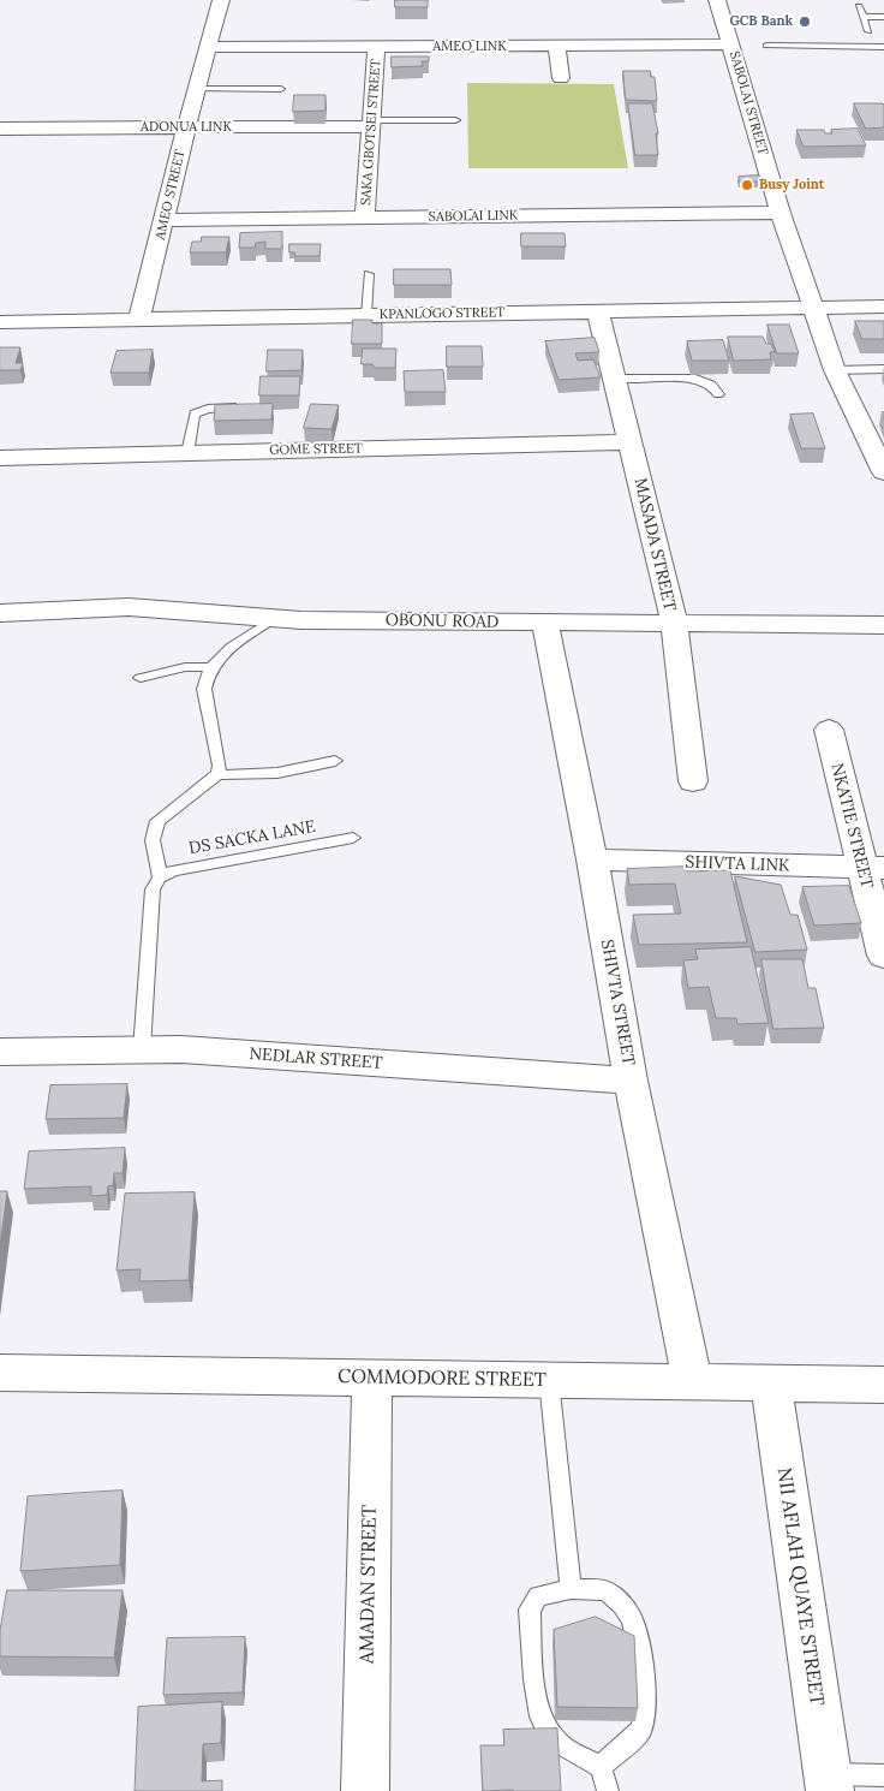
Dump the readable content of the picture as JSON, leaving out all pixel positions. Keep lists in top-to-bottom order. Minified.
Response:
{"streets":{"street":["AMEO LINK","SABOLAI STREET","ADONUA LINK","SAKA GBOTSEI STREET","AMEO STREET","SABOLAI LINK","KPANLOGO STREET","GOME STREET","MASADA STREET","OBONU ROAD","NKATIE STREET","SHIVTA LINK","SHIVTA STREET","NEDLAR STREET","COMMODORE STREET","AMADAN STREET","NII AFLAH QUAYE STREET"],"lane":["DS SACKA LANE"]},"crossings":[["AMEO LINK","SABOLAI STREET"],["AMEO LINK","SAKA GBOTSEI STREET"],["AMEO LINK","AMEO STREET"],["SABOLAI STREET","SABOLAI LINK"],["SABOLAI STREET","KPANLOGO STREET"],["ADONUA LINK","SAKA GBOTSEI STREET"],["ADONUA LINK","AMEO STREET"],["SAKA GBOTSEI STREET","SABOLAI LINK"],["AMEO STREET","SABOLAI LINK"],["AMEO STREET","KPANLOGO STREET"],["KPANLOGO STREET","MASADA STREET"],["GOME STREET","MASADA STREET"],["MASADA STREET","OBONU ROAD"],["OBONU ROAD","SHIVTA STREET"],["NKATIE STREET","SHIVTA LINK"],["SHIVTA LINK","SHIVTA STREET"],["SHIVTA STREET","NEDLAR STREET"],["SHIVTA STREET","COMMODORE STREET"],["COMMODORE STREET","AMADAN STREET"],["COMMODORE STREET","NII AFLAH QUAYE STREET"]],"places":["GCB Bank","Busy Joint"]}
